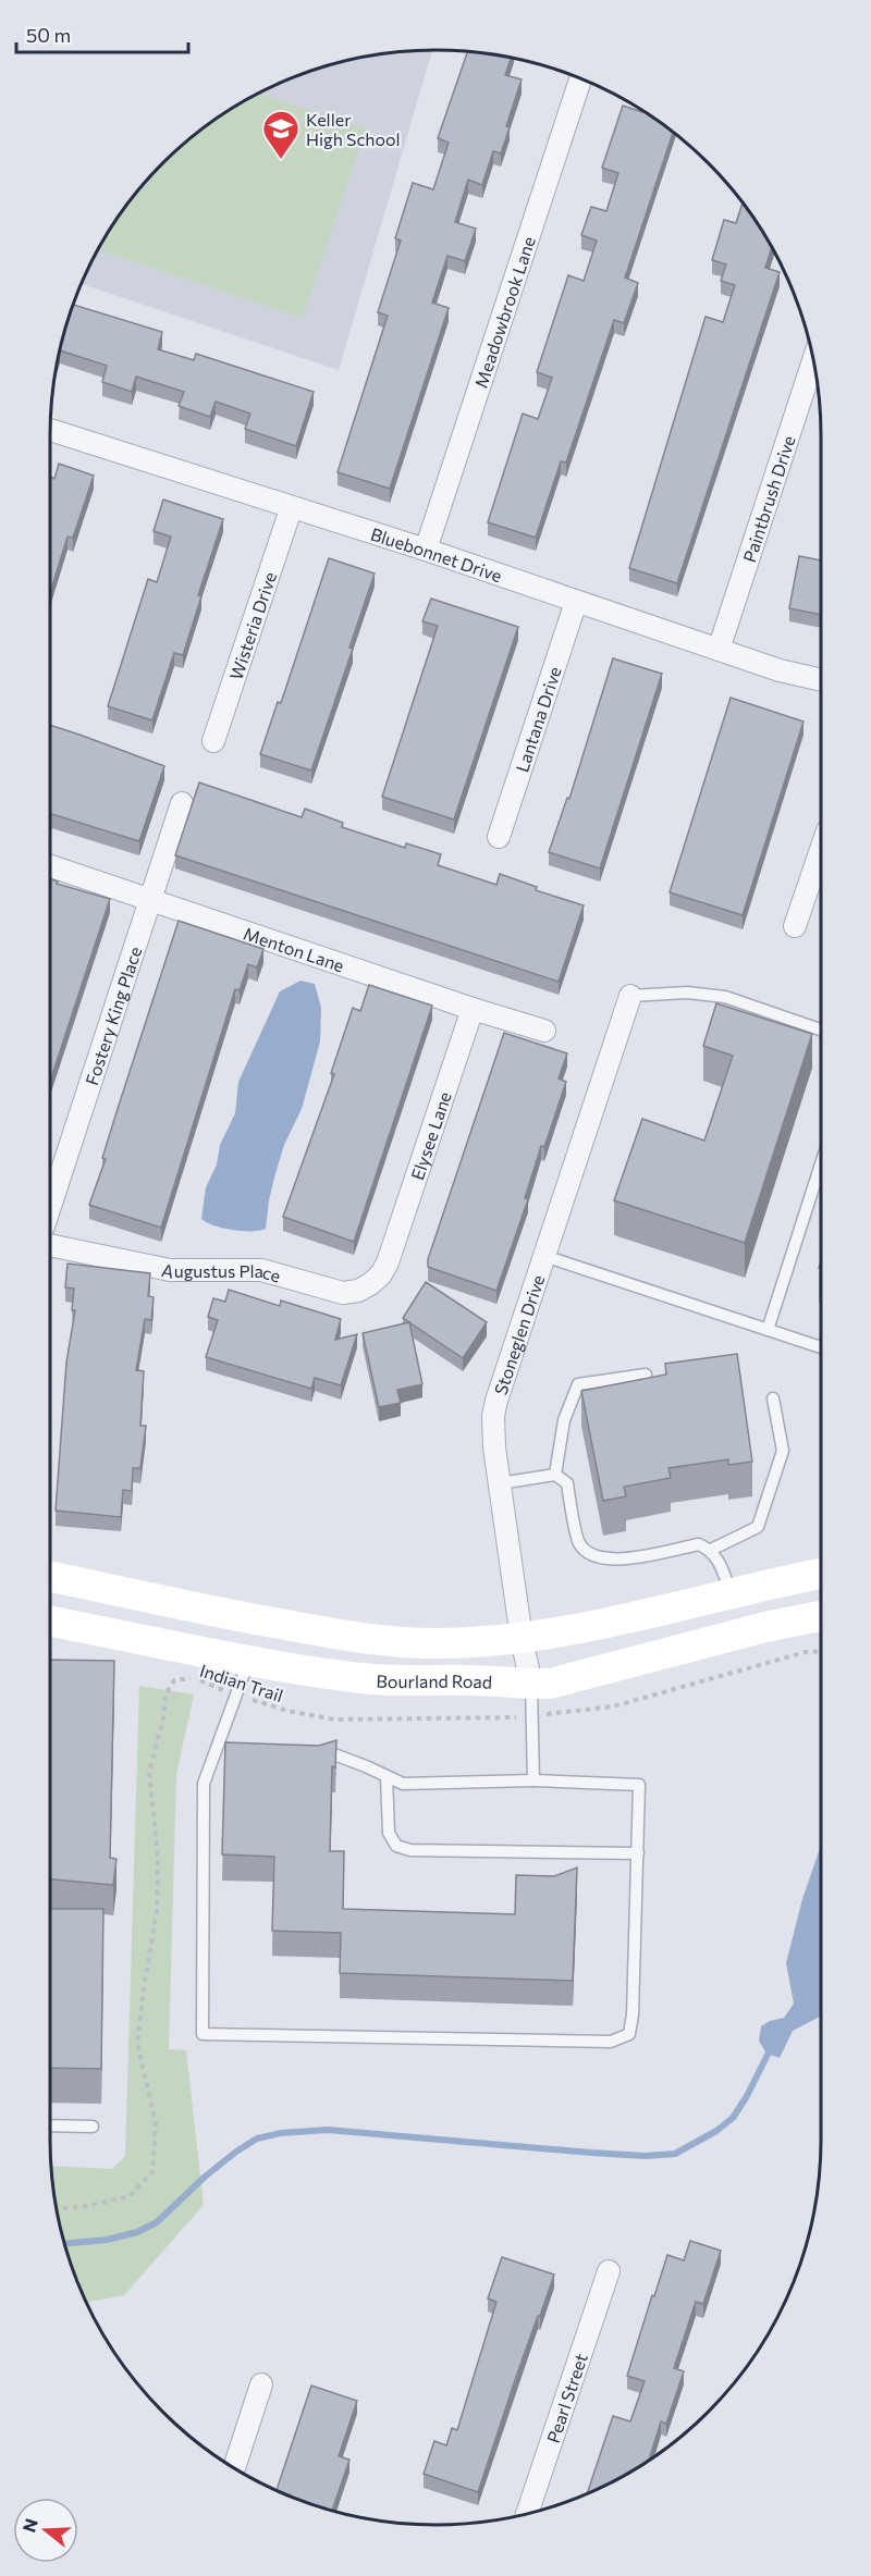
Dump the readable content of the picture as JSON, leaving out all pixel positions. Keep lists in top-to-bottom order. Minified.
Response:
{"streets":{"main road":["Bourland Road"],"street":["Meadowbrook Lane","Paintbrush Drive","Bluebonnet Drive","Wisteria Drive","Lantana Drive","Menton Lane","Fostery King Place","Elysee Lane","Augustus Place","Stoneglen Drive","Pearl Street"],"path":["Indian Trail"]},"crossings":[["Meadowbrook Lane","Bluebonnet Drive"],["Paintbrush Drive","Bluebonnet Drive"],["Bluebonnet Drive","Wisteria Drive"],["Bluebonnet Drive","Lantana Drive"],["Menton Lane","Fostery King Place"],["Menton Lane","Elysee Lane"],["Elysee Lane","Augustus Place"],["Stoneglen Drive","Bourland Road"]],"places":{"school or university":["Keller High School"]},"scale_bar":"50 m","north":"left"}
